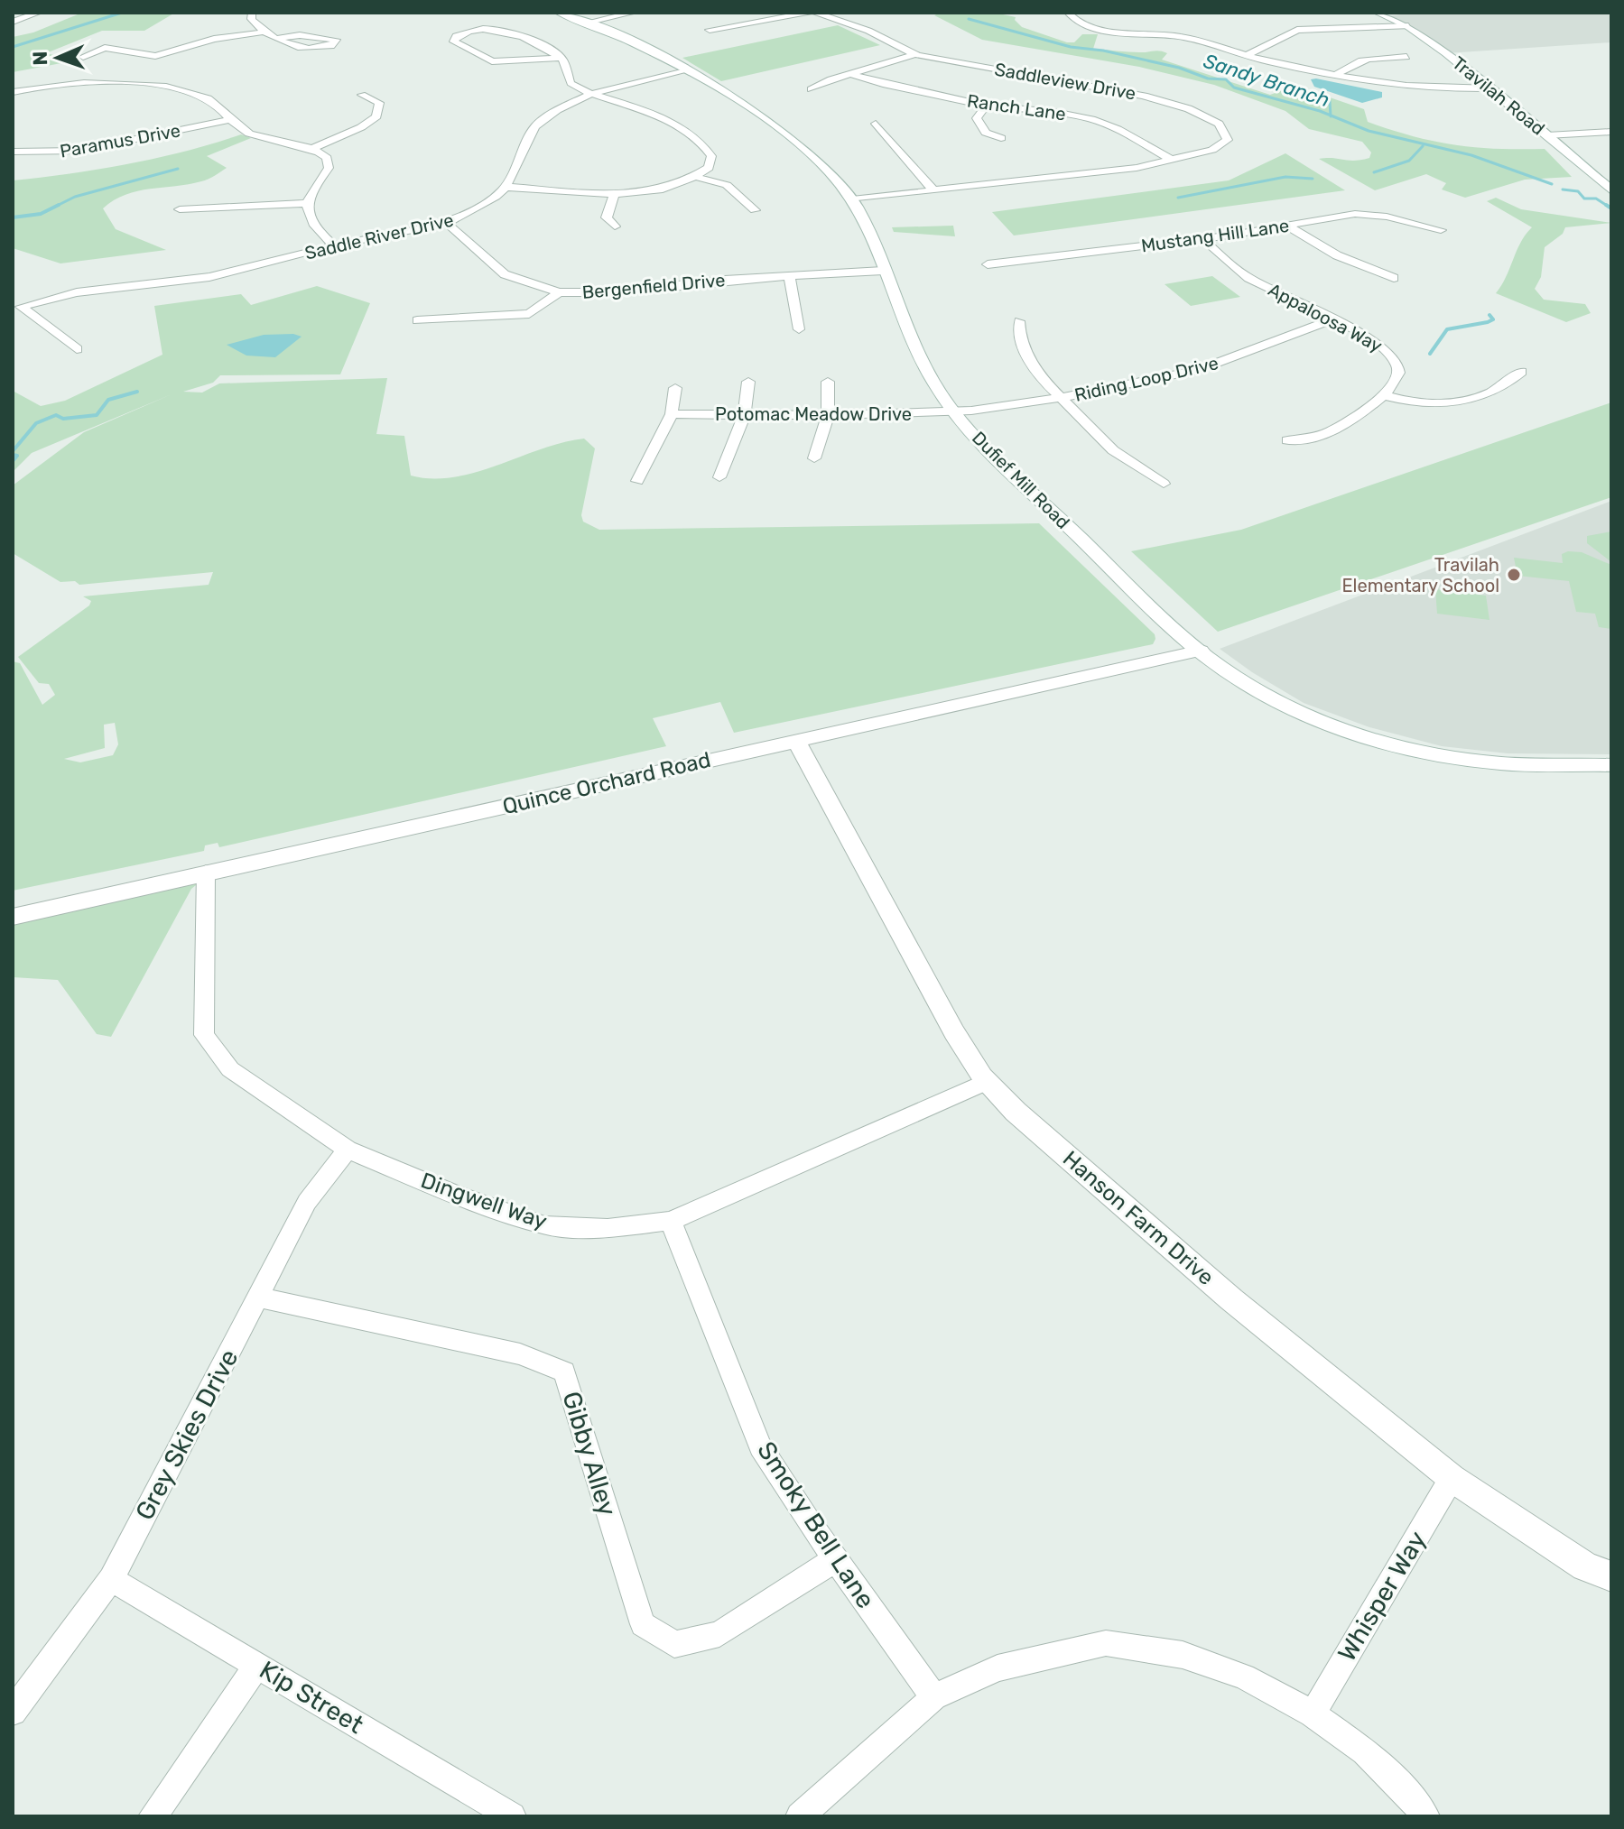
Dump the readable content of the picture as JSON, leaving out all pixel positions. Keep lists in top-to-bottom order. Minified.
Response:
{"streets":{"main road":["Travilah Road","Dufief Mill Road","Quince Orchard Road","Hanson Farm Drive"],"street":["Saddleview Drive","Ranch Lane","Paramus Drive","Mustang Hill Lane","Saddle River Drive","Bergenfield Drive","Appaloosa Way","Riding Loop Drive","Potomac Meadow Drive","Dingwell Way","Grey Skies Drive","Gibby Alley","Smoky Bell Lane","Whisper Way","Kip Street"]},"crossings":[["Saddleview Drive","Ranch Lane"],["Saddleview Drive","Dufief Mill Road"],["Mustang Hill Lane","Appaloosa Way"],["Saddle River Drive","Bergenfield Drive"],["Saddle River Drive","Dufief Mill Road"],["Bergenfield Drive","Dufief Mill Road"],["Appaloosa Way","Riding Loop Drive"],["Riding Loop Drive","Potomac Meadow Drive"],["Riding Loop Drive","Dufief Mill Road"],["Potomac Meadow Drive","Dufief Mill Road"],["Dufief Mill Road","Quince Orchard Road"],["Quince Orchard Road","Dingwell Way"],["Quince Orchard Road","Hanson Farm Drive"],["Dingwell Way","Hanson Farm Drive"],["Dingwell Way","Grey Skies Drive"],["Dingwell Way","Smoky Bell Lane"],["Hanson Farm Drive","Whisper Way"],["Grey Skies Drive","Gibby Alley"],["Grey Skies Drive","Kip Street"],["Gibby Alley","Smoky Bell Lane"]],"water":["Sandy Branch"],"places":["Travilah Elementary School"],"north":"left"}
